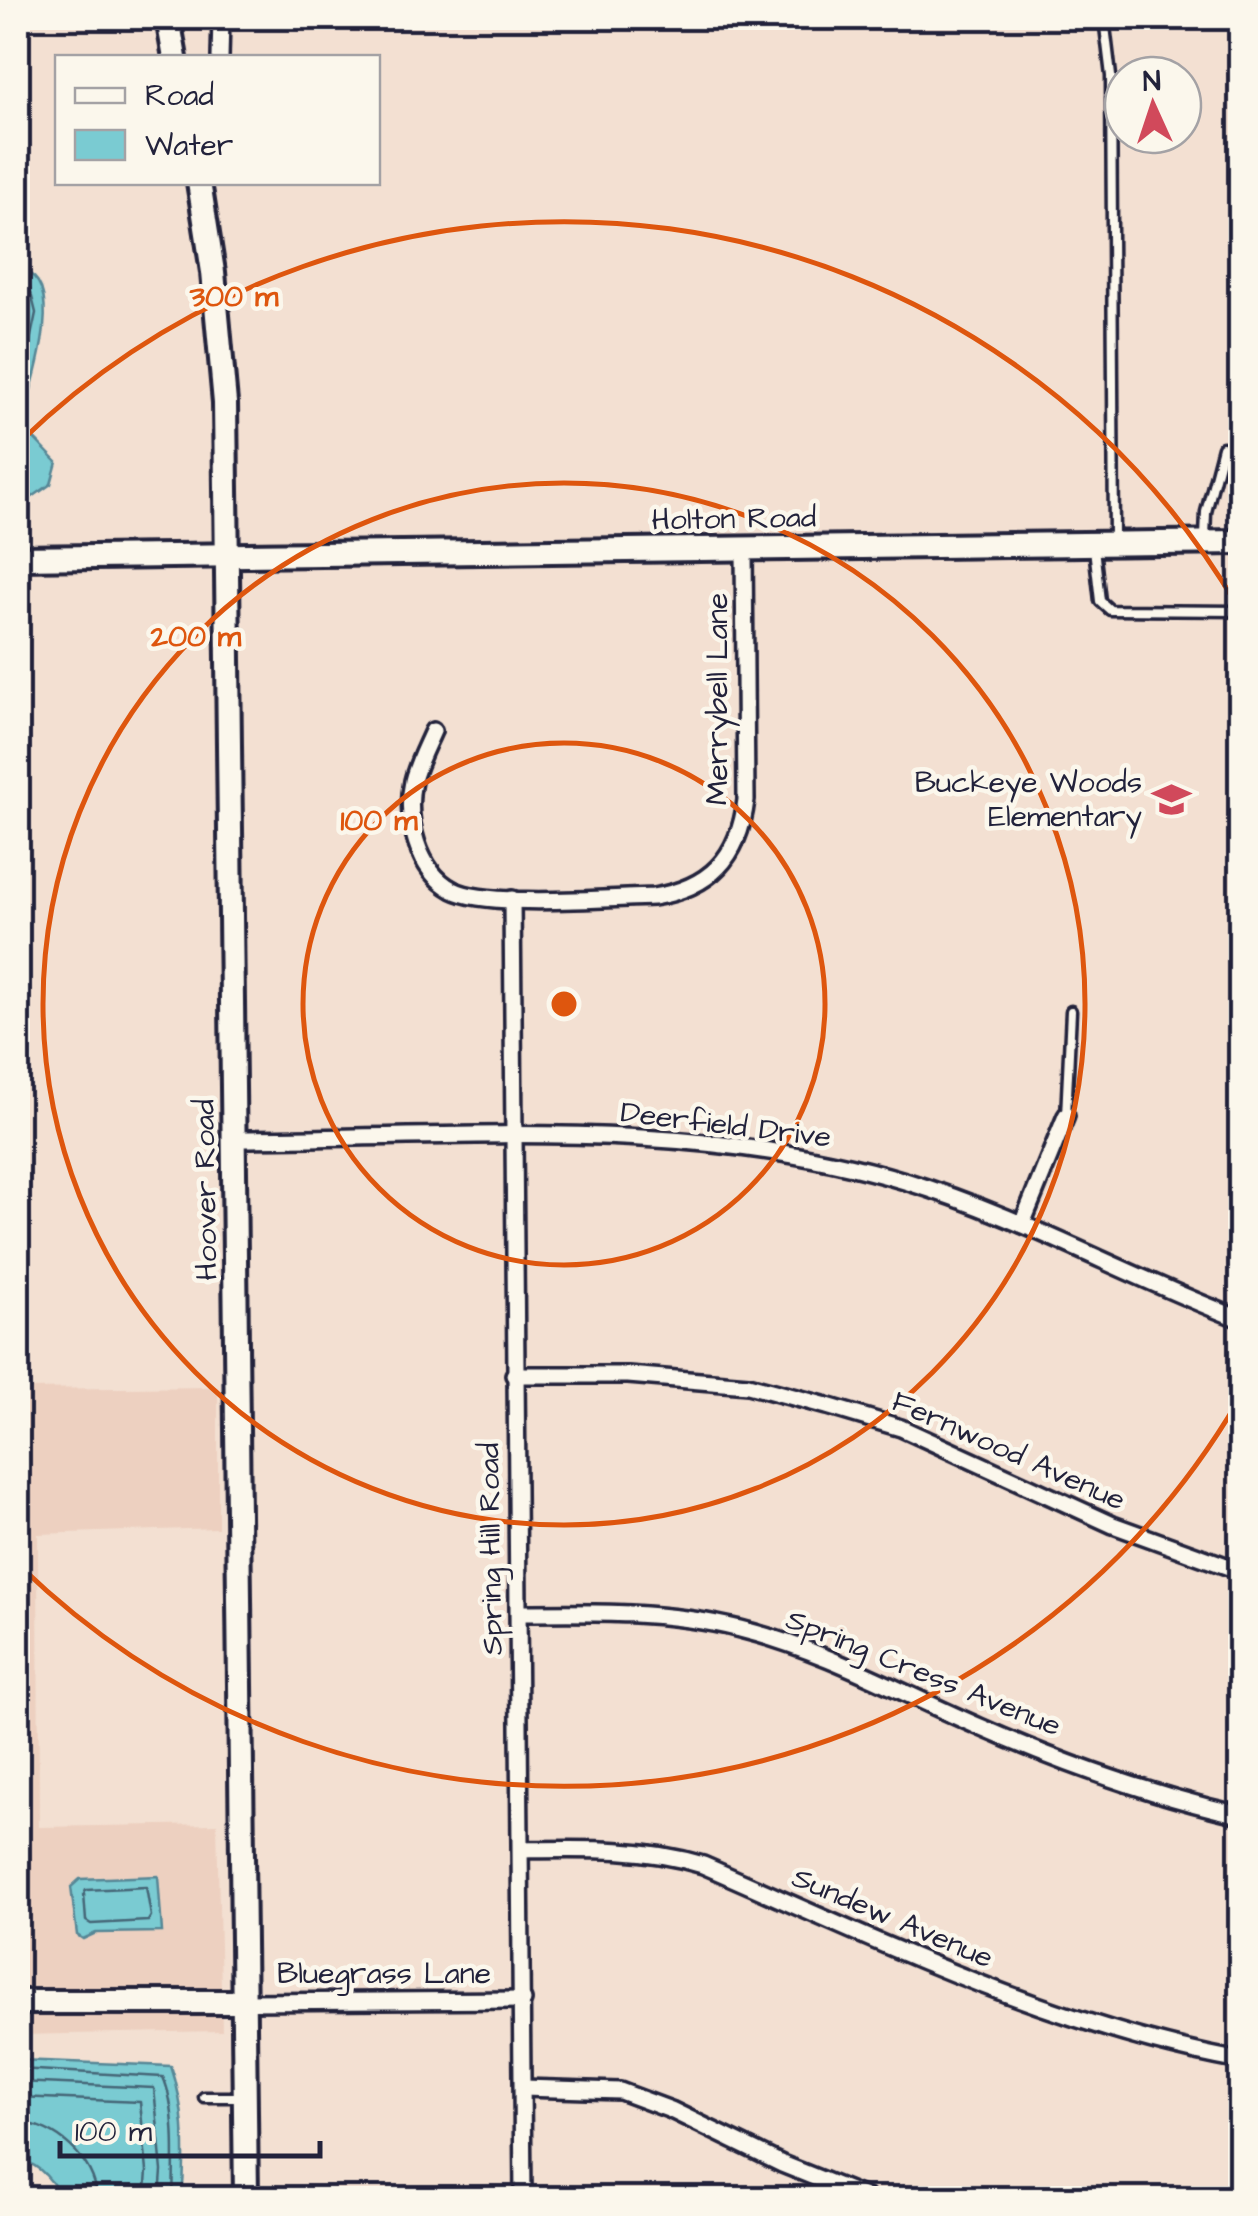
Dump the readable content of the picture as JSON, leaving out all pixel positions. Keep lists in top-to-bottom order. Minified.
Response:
{"streets":{"main road":["Holton Road","Hoover Road"],"street":["Merrybell Lane","Deerfield Drive","Fernwood Avenue","Spring Hill Road","Spring Cress Avenue","Sundew Avenue","Bluegrass Lane"]},"crossings":[["Holton Road","Merrybell Lane"],["Holton Road","Hoover Road"],["Merrybell Lane","Spring Hill Road"],["Deerfield Drive","Hoover Road"],["Deerfield Drive","Spring Hill Road"],["Hoover Road","Bluegrass Lane"],["Fernwood Avenue","Spring Hill Road"],["Spring Hill Road","Spring Cress Avenue"],["Spring Hill Road","Sundew Avenue"],["Spring Hill Road","Bluegrass Lane"]],"places":{"school or university":["Buckeye Woods Elementary"]},"legend":["Road","Water"],"scale_bar":"100 m","north":"top","rings":["300 m","200 m","100 m"]}
